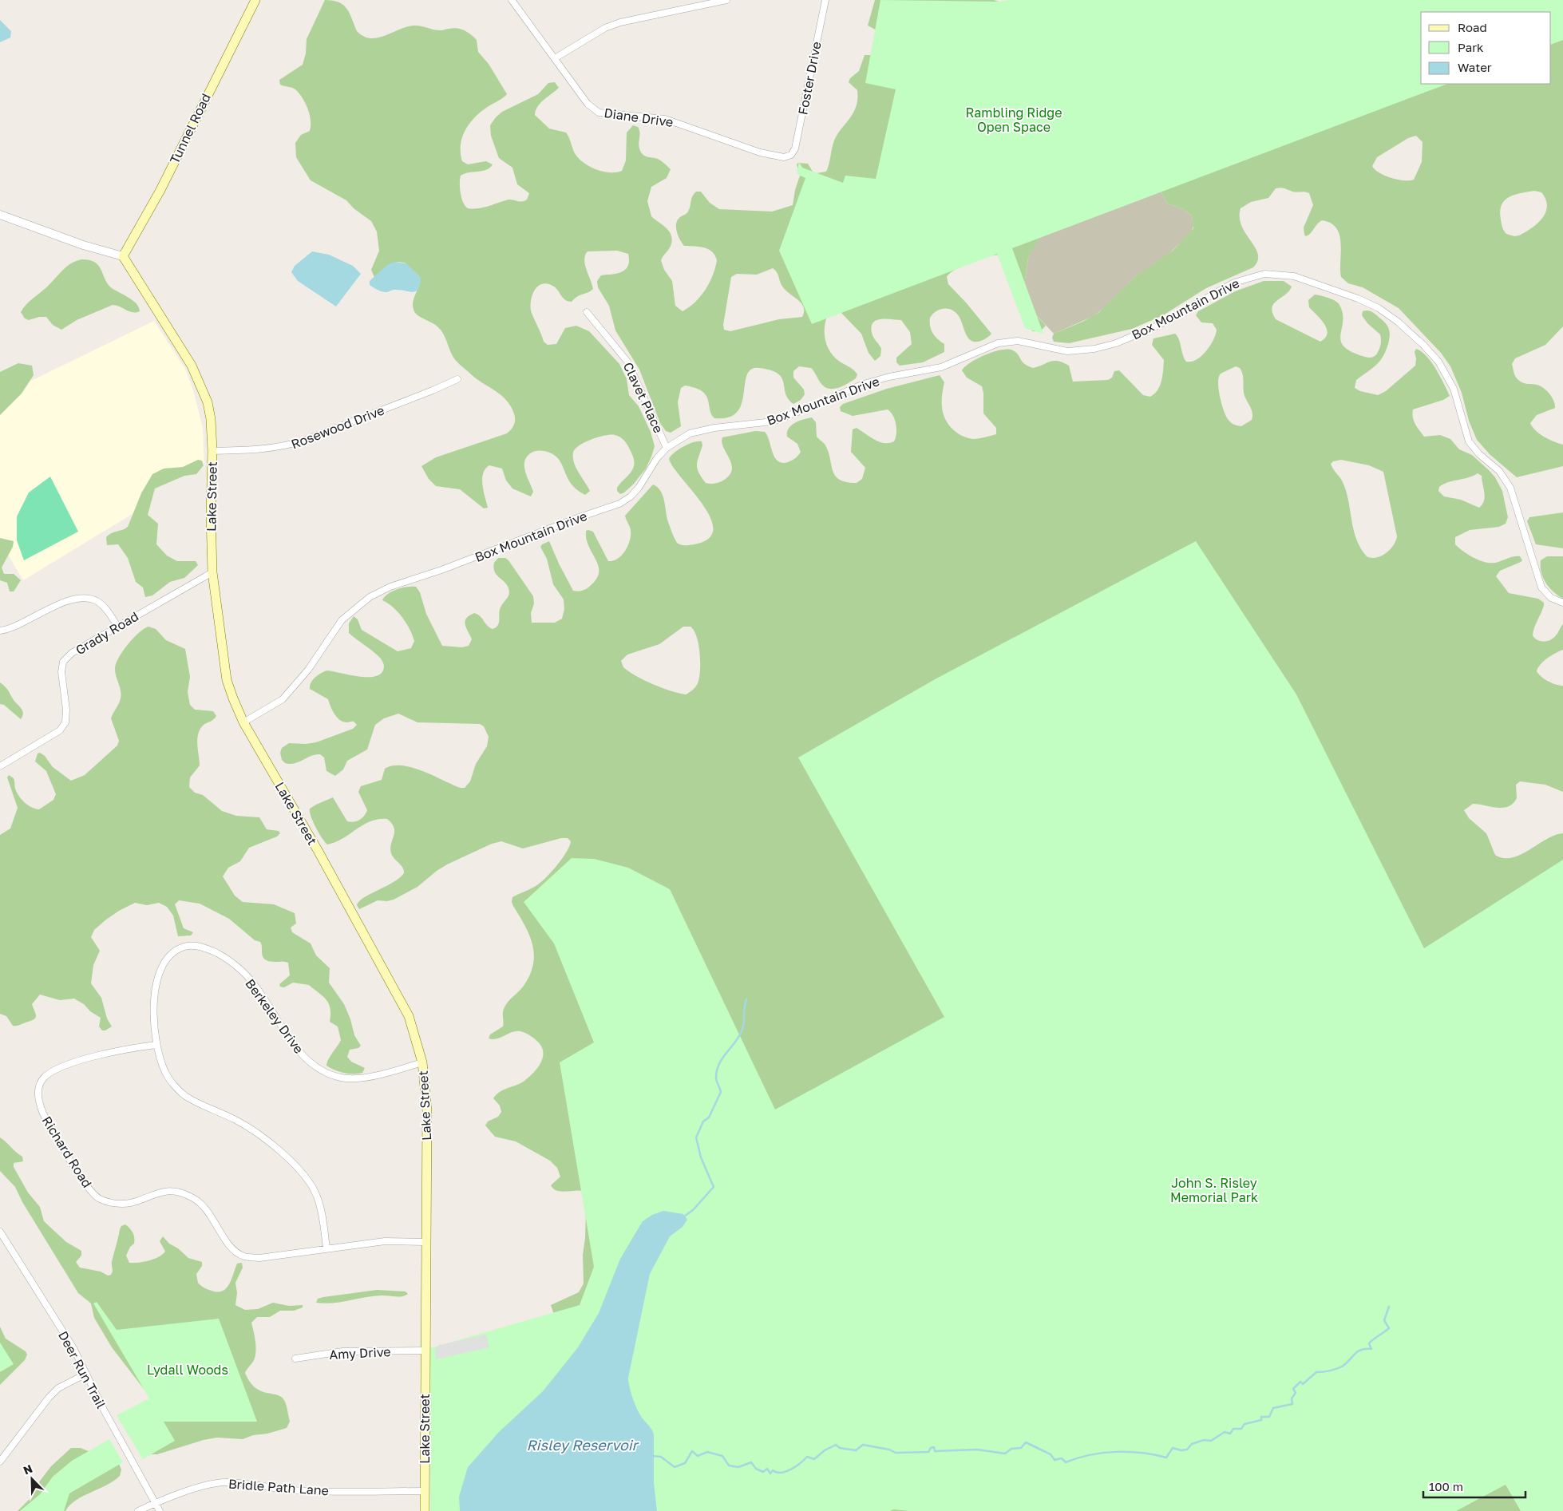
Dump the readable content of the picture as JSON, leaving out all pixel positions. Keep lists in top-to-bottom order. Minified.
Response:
{"streets":{"main road":["Tunnel Road","Lake Street"],"street":["Foster Drive","Diane Drive","Box Mountain Drive","Clavet Place","Rosewood Drive","Grady Road","Berkeley Drive","Richard Road","Amy Drive","Deer Run Trail","Bridle Path Lane"]},"crossings":[["Foster Drive","Diane Drive"],["Tunnel Road","Lake Street"],["Box Mountain Drive","Clavet Place"],["Box Mountain Drive","Lake Street"],["Rosewood Drive","Lake Street"],["Lake Street","Grady Road"],["Lake Street","Berkeley Drive"],["Lake Street","Richard Road"],["Lake Street","Amy Drive"],["Lake Street","Bridle Path Lane"],["Berkeley Drive","Richard Road"],["Deer Run Trail","Bridle Path Lane"]],"water":["Risley Reservoir"],"parks":["Rambling Ridge Open Space","John S. Risley Memorial Park","Lydall Woods"],"legend":["Road","Park","Water"],"scale_bar":"100 m","north":"top left"}
